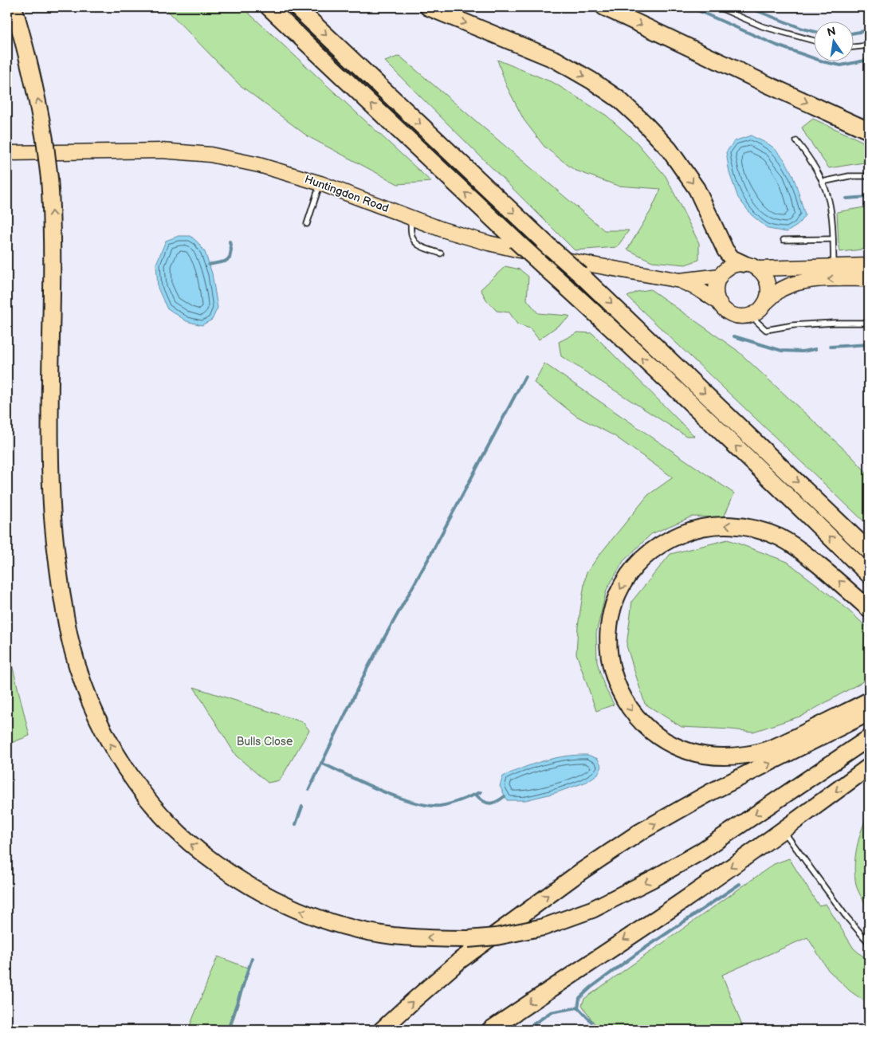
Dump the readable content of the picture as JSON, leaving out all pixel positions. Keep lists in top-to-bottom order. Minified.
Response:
{"streets":{"main road":["Huntingdon Road"]},"parks":["Bulls Close"],"north":"top"}
